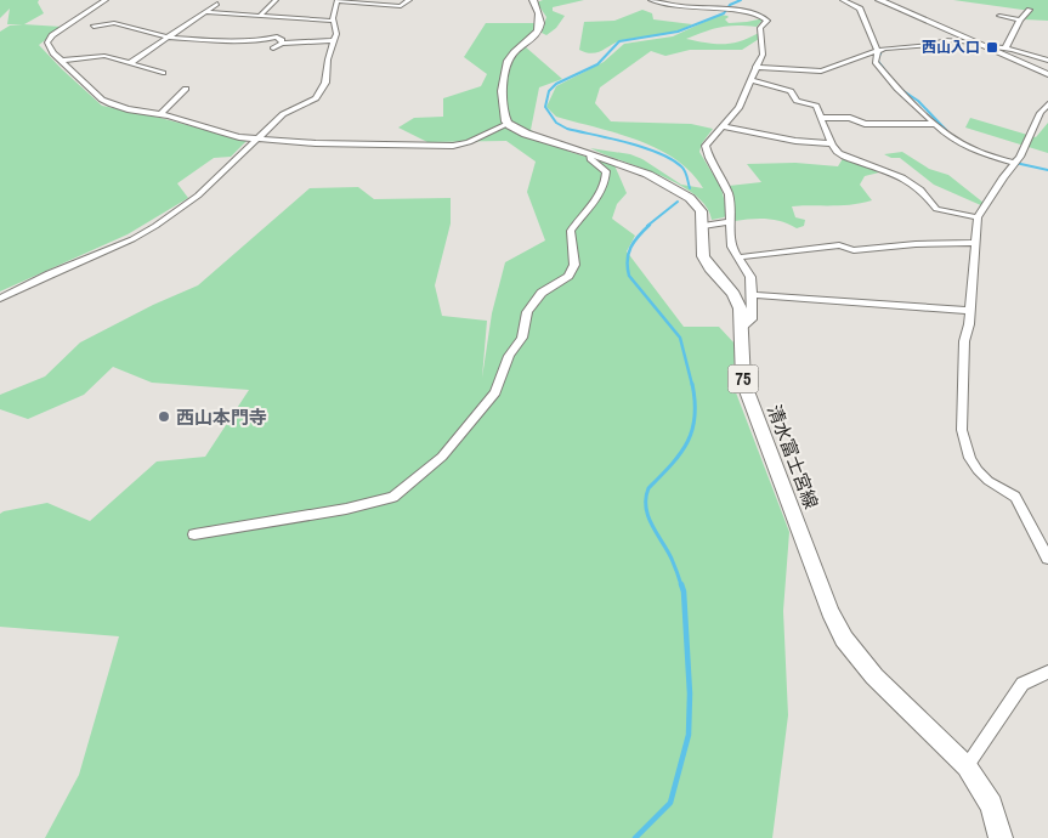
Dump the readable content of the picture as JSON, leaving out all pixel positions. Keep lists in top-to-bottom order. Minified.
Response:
{"streets":{"main road":["75","清水富士宮線"]},"places":{"transit":["西山入口"],"other":["西山本門寺"]}}
